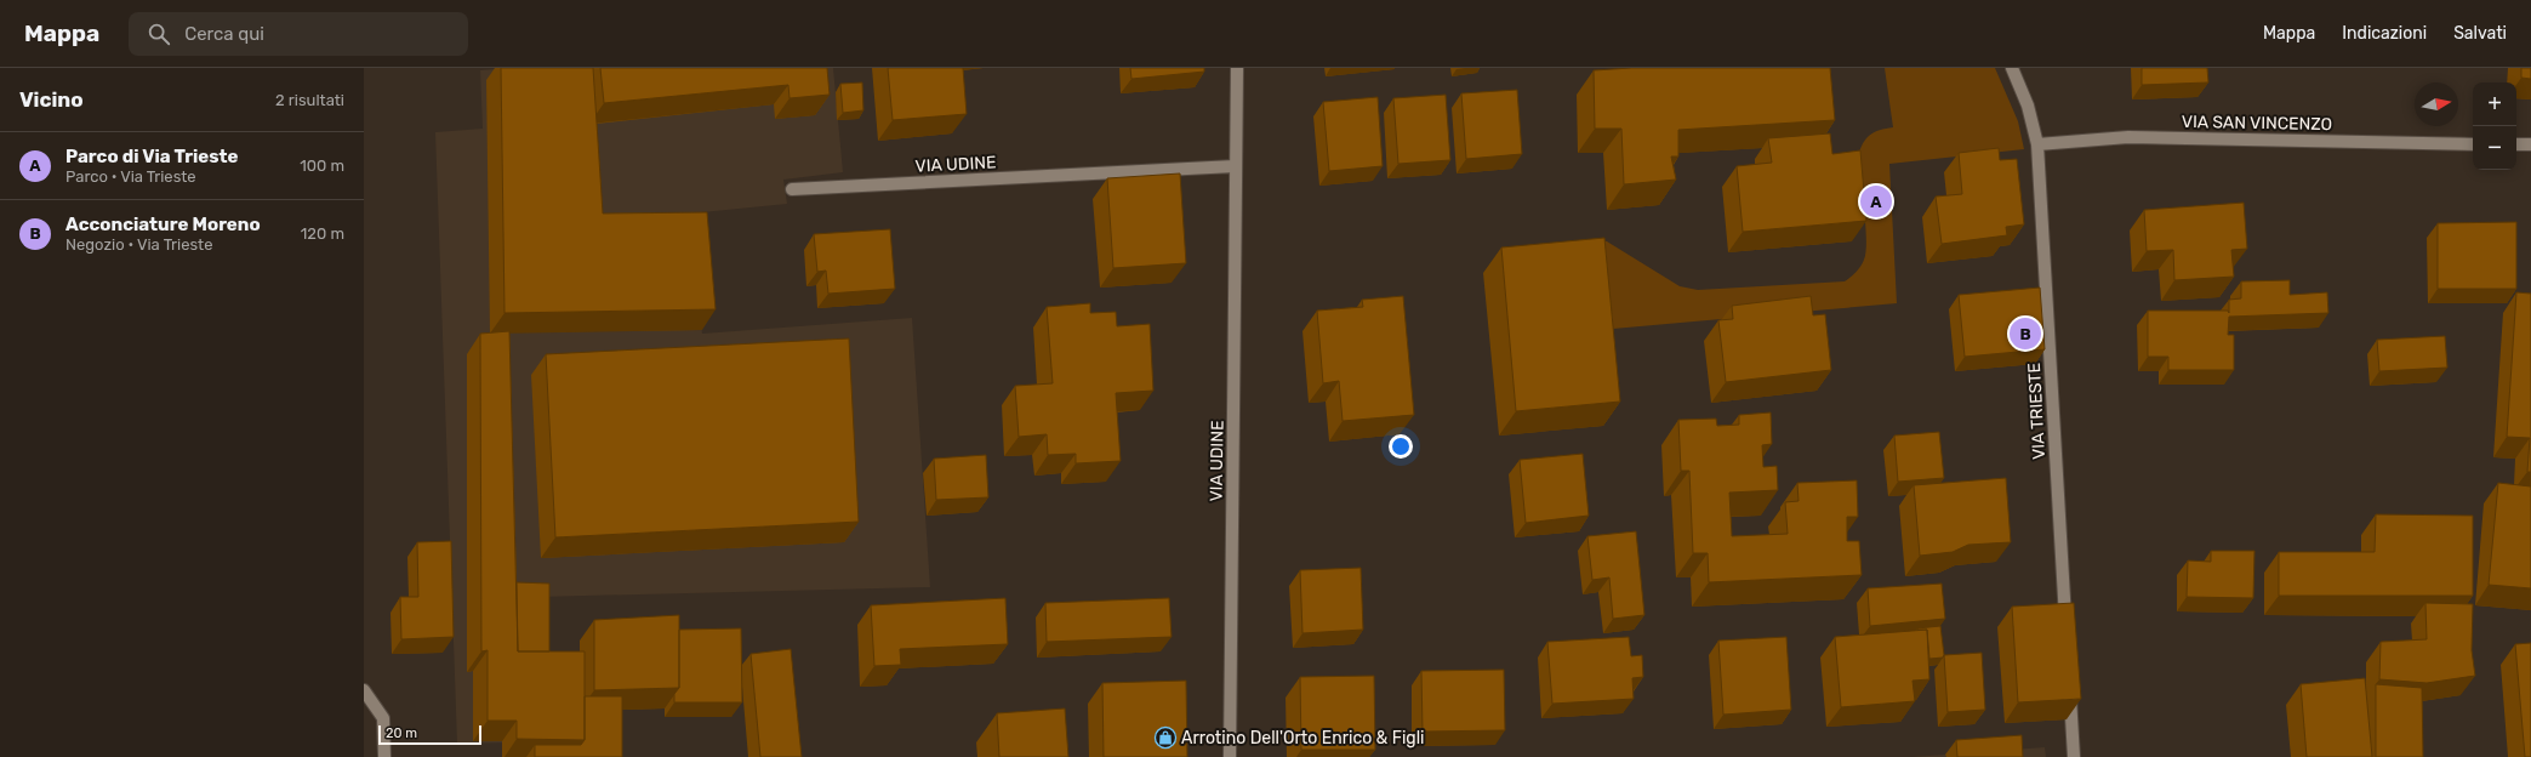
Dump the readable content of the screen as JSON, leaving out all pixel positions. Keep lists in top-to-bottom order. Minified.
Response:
{"streets":{"street":["VIA SAN VINCENZO","VIA UDINE","VIA TRIESTE"]},"crossings":[["VIA SAN VINCENZO","VIA TRIESTE"]],"places":{"shop":["Arrotino Dell'Orto Enrico & Figli"]},"scale_bar":"20 m","north":"right","page":{"header":"Mappa","search":"Cerca qui","nav":["Mappa","Indicazioni","Salvati"],"heading":["Vicino","2 risultati"],"map_buttons":["+","−"],"list":[{"mark":"A","name":"Parco di Via Trieste","note":"Parco · Via Trieste","value":"100 m"},{"mark":"B","name":"Acconciature Moreno","note":"Negozio · Via Trieste","value":"120 m"}],"pins":["A","B"],"scale":"20 m"}}
